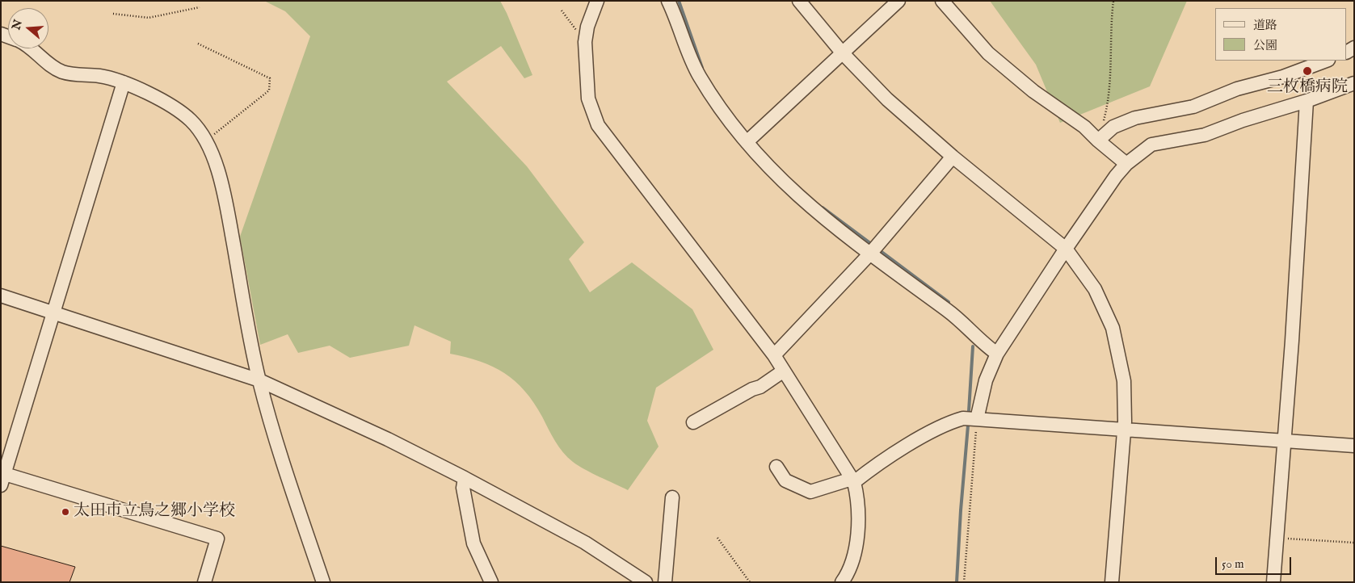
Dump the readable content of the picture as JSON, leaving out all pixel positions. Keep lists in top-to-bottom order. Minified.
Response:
{"places":["三枚橋病院","太田市立鳥之郷小学校"],"legend":["道路","公園"],"scale_bar":"50 m","north":"left"}
